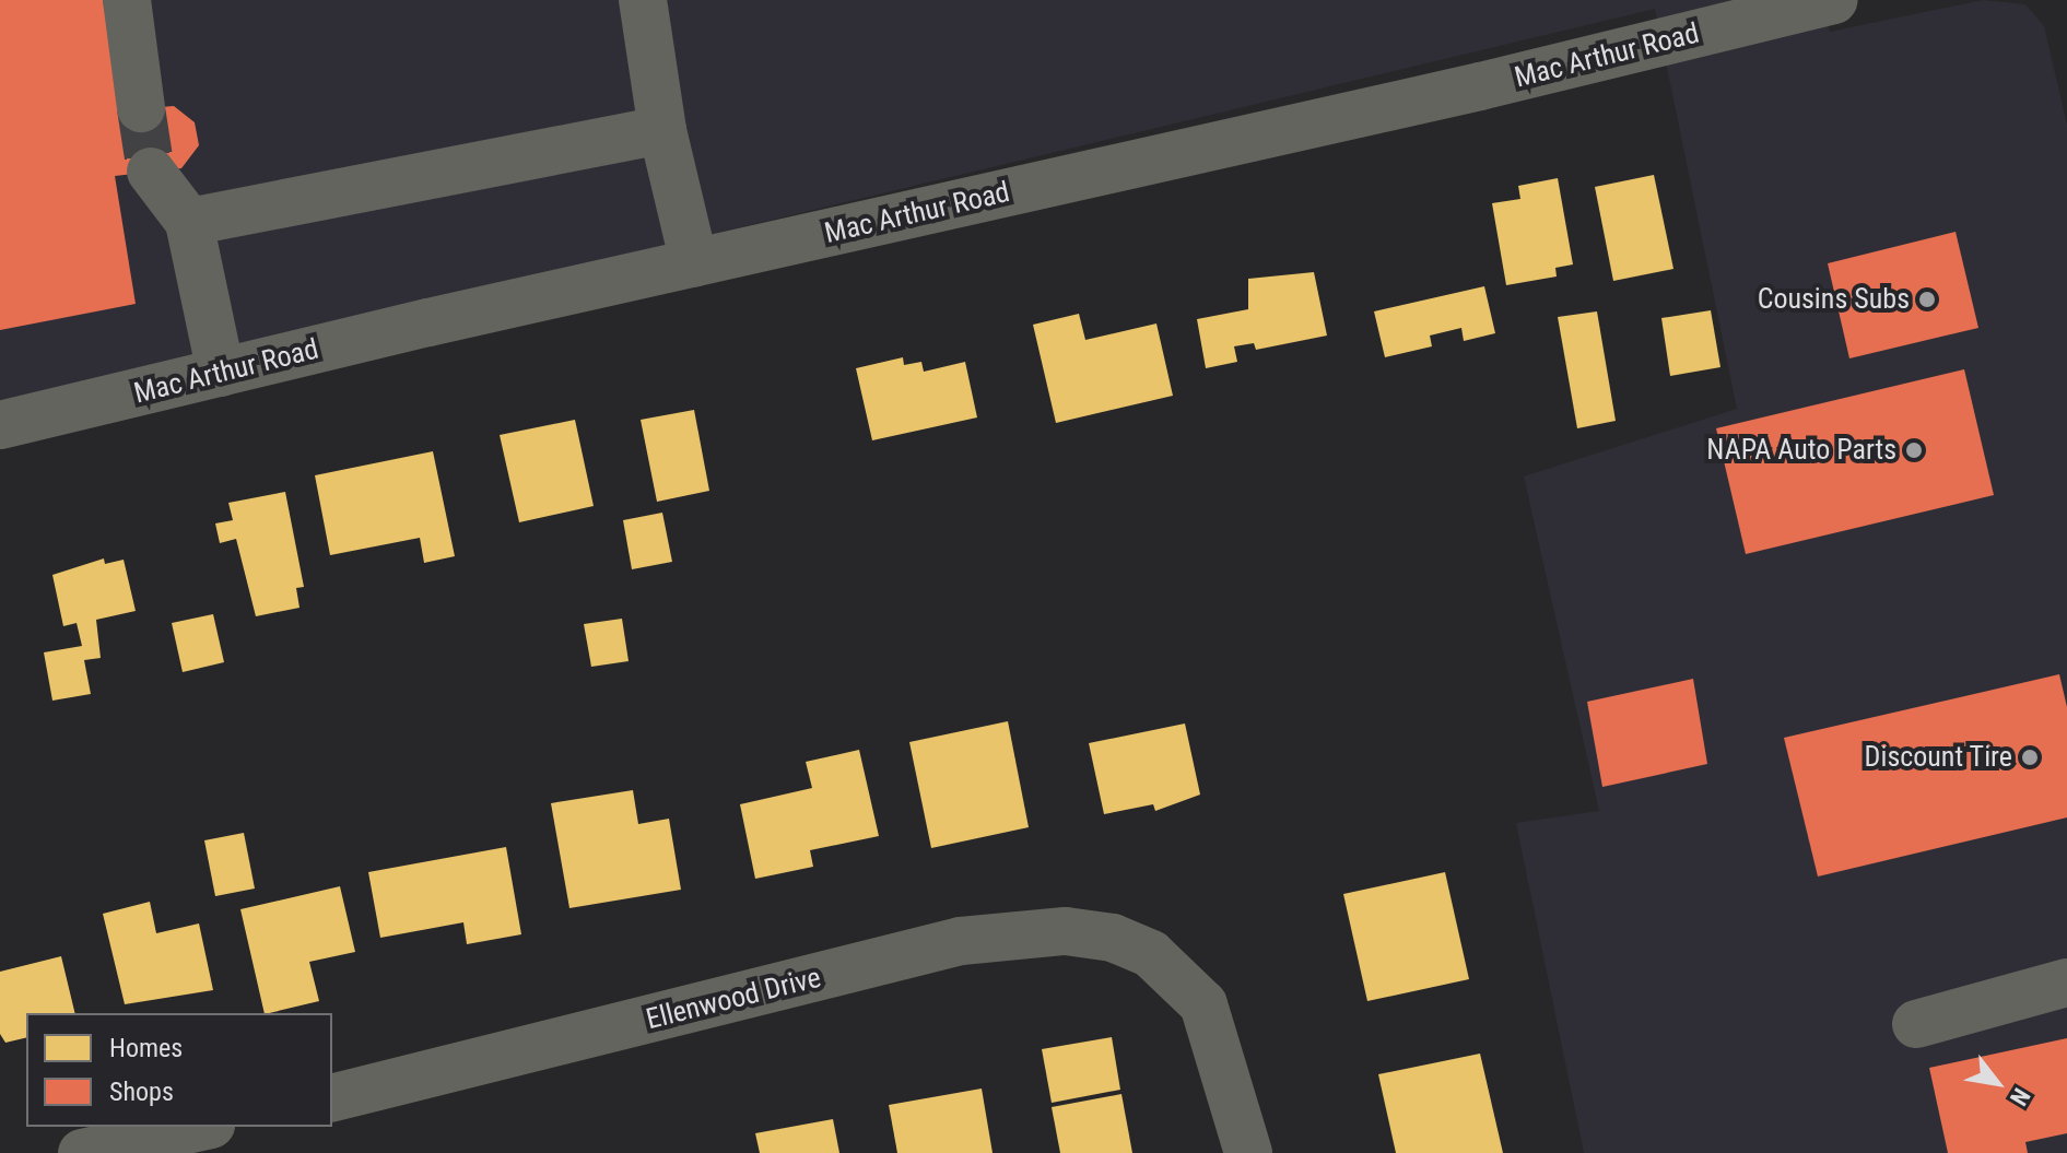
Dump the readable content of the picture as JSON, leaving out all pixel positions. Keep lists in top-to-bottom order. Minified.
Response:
{"streets":{"street":["Mac Arthur Road","Ellenwood Drive"]},"places":["Cousins Subs","NAPA Auto Parts","Discount Tire"],"legend":["Homes","Shops"],"north":"bottom right"}
